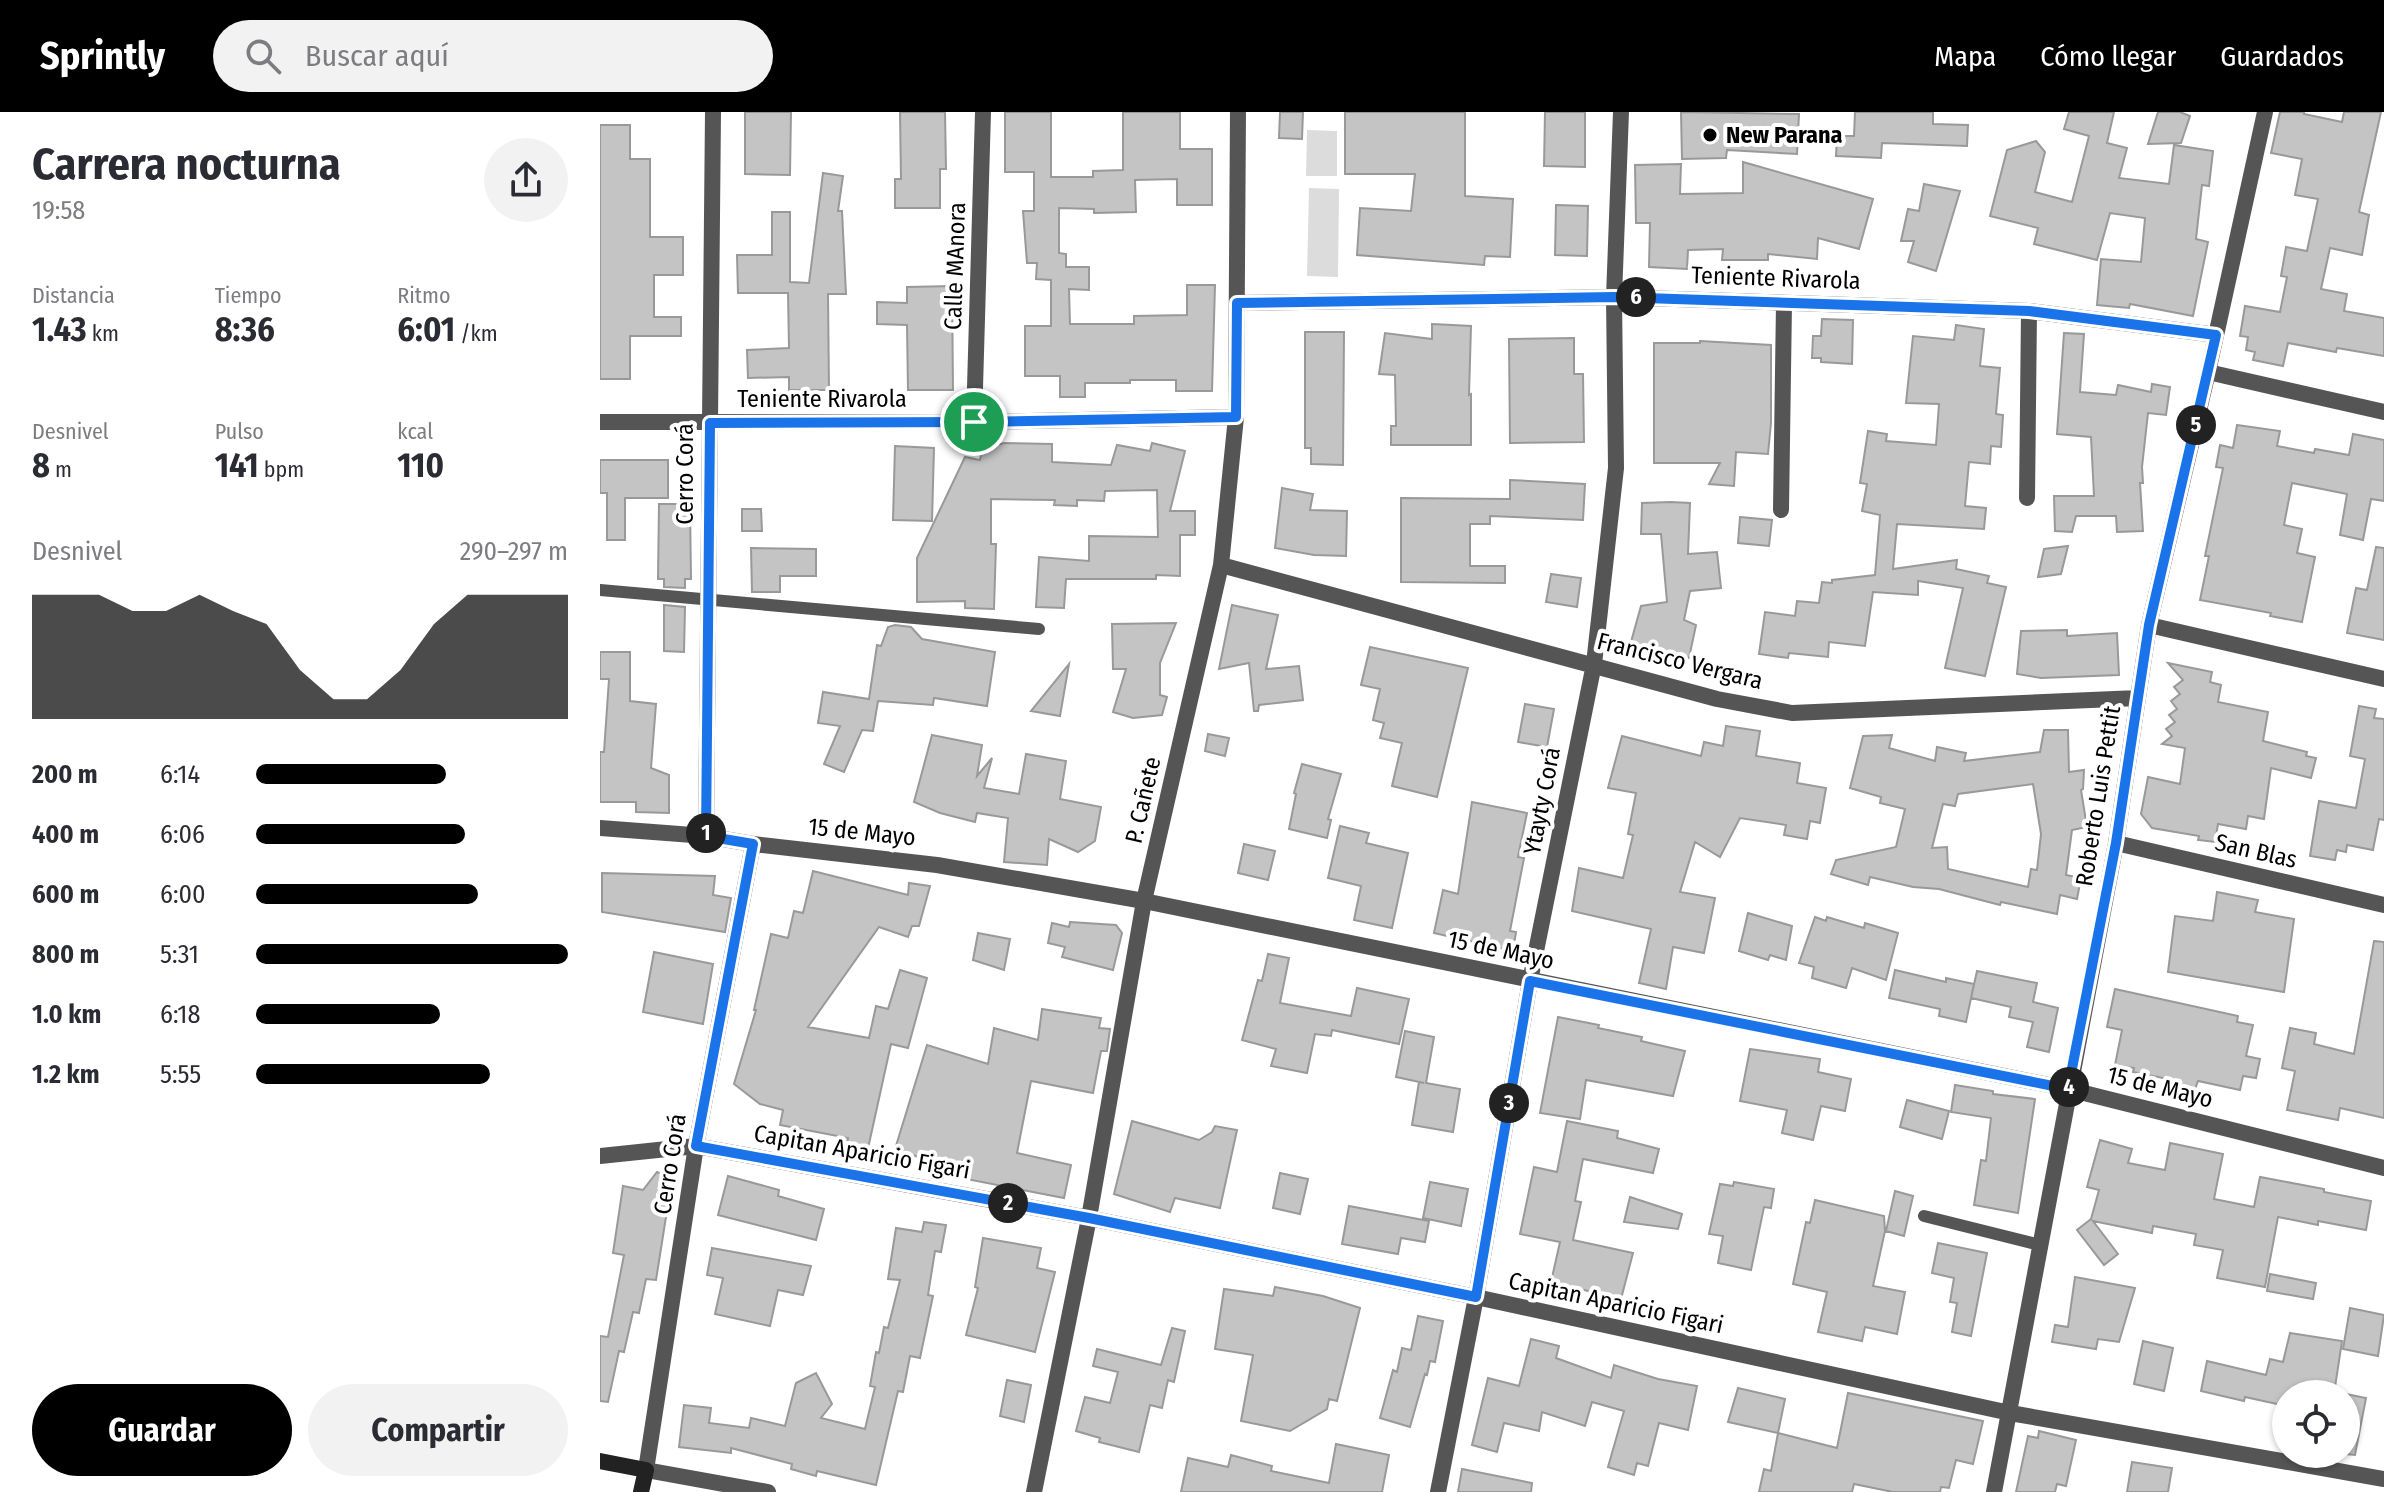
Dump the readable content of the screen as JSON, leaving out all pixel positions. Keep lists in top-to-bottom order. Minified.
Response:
{"streets":{"main road":["Cerro Corá"],"street":["Calle MAnora","Teniente Rivarola","Francisco Vergara","Roberto Luis Pettit","P. Cañete","Ytayty Corá","15 de Mayo","San Blas","Capitan Aparicio Figari"]},"crossings":[["Calle MAnora","Teniente Rivarola"],["Teniente Rivarola","Cerro Corá"],["Teniente Rivarola","Roberto Luis Pettit"],["Teniente Rivarola","P. Cañete"],["Teniente Rivarola","Ytayty Corá"],["Cerro Corá","15 de Mayo"],["Cerro Corá","Capitan Aparicio Figari"],["Francisco Vergara","Roberto Luis Pettit"],["Francisco Vergara","P. Cañete"],["Francisco Vergara","Ytayty Corá"],["Roberto Luis Pettit","15 de Mayo"],["Roberto Luis Pettit","San Blas"],["Roberto Luis Pettit","Capitan Aparicio Figari"],["P. Cañete","15 de Mayo"],["P. Cañete","Capitan Aparicio Figari"],["Ytayty Corá","15 de Mayo"],["Ytayty Corá","Capitan Aparicio Figari"]],"places":["New Parana"],"page":{"header":"Sprintly","search":"Buscar aquí","nav":["Mapa","Cómo llegar","Guardados"],"heading":["Carrera nocturna","19:58"],"stats":[["Distancia","1.43 km"],["Tiempo","8:36"],["Ritmo","6:01 /km"],["Desnivel","8 m"],["Pulso","141 bpm"],["kcal","110"]],"pins":["6","5","1","4","3","2"],"chart":["Desnivel","290–297 m"],"list":[{"name":"200 m","note":"6:14"},{"name":"400 m","note":"6:06"},{"name":"600 m","note":"6:00"},{"name":"800 m","note":"5:31"},{"name":"1.0 km","note":"6:18"},{"name":"1.2 km","note":"5:55"}],"buttons":["Guardar","Compartir"]}}
